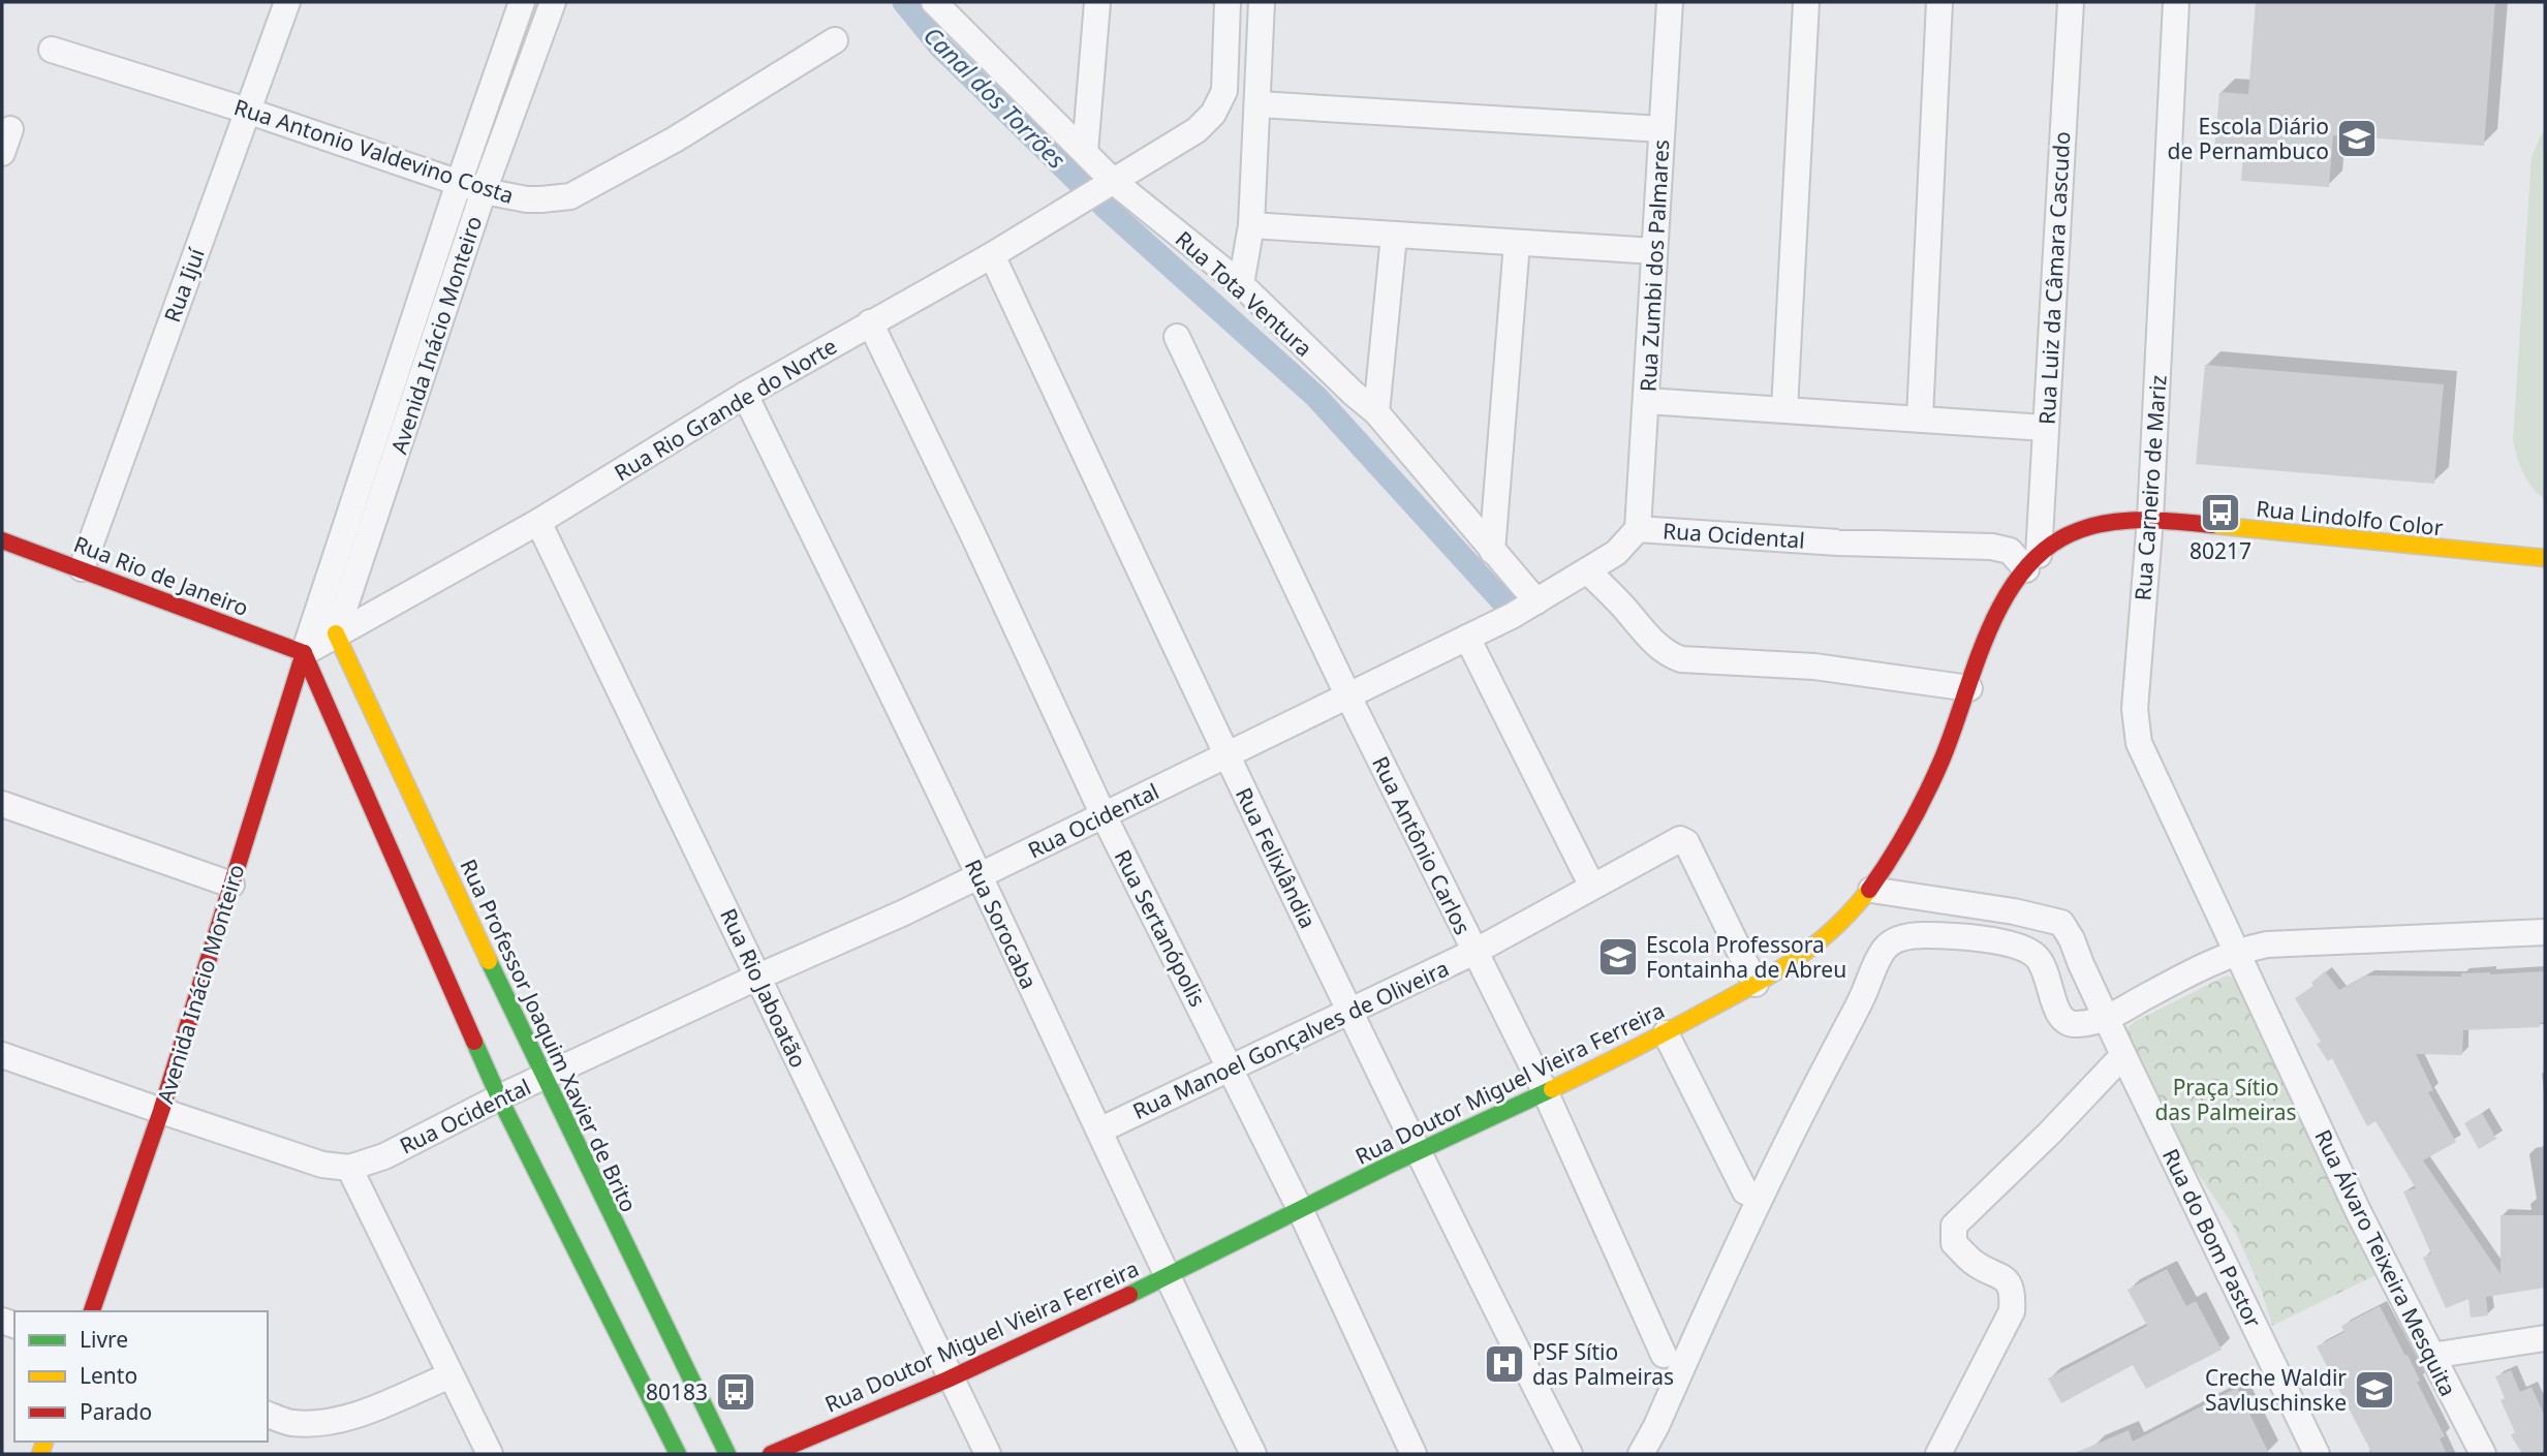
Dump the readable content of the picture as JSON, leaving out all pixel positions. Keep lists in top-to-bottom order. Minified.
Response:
{"streets":{"street":["Rua Antonio Valdevino Costa","Rua Zumbi dos Palmares","Rua Luiz da Câmara Cascudo","Rua Ijuí","Rua Tota Ventura","Avenida Inácio Monteiro","Rua Rio Grande do Norte","Rua Carneiro de Mariz","Rua Lindolfo Color","Rua Ocidental","Rua Rio de Janeiro","Rua Antônio Carlos","Rua Felixlândia","Rua Sorocaba","Rua Sertanópolis","Rua Rio Jaboatão","Rua Professor Joaquim Xavier de Brito","Rua Manoel Gonçalves de Oliveira","Rua Doutor Miguel Vieira Ferreira","Rua do Bom Pastor","Rua Álvaro Teixeira Mesquita"]},"crossings":[["Rua Antonio Valdevino Costa","Rua Ijuí"],["Rua Antonio Valdevino Costa","Avenida Inácio Monteiro"],["Rua Zumbi dos Palmares","Rua Ocidental"],["Rua Luiz da Câmara Cascudo","Rua Ocidental"],["Rua Luiz da Câmara Cascudo","Rua Doutor Miguel Vieira Ferreira"],["Rua Ijuí","Rua Rio de Janeiro"],["Rua Tota Ventura","Rua Rio Grande do Norte"],["Rua Tota Ventura","Rua Ocidental"],["Avenida Inácio Monteiro","Rua Rio Grande do Norte"],["Avenida Inácio Monteiro","Rua Ocidental"],["Avenida Inácio Monteiro","Rua Rio de Janeiro"],["Avenida Inácio Monteiro","Rua Professor Joaquim Xavier de Brito"],["Rua Rio Grande do Norte","Rua Felixlândia"],["Rua Rio Grande do Norte","Rua Sorocaba"],["Rua Rio Grande do Norte","Rua Sertanópolis"],["Rua Rio Grande do Norte","Rua Rio Jaboatão"],["Rua Rio Grande do Norte","Rua Professor Joaquim Xavier de Brito"],["Rua Carneiro de Mariz","Rua Lindolfo Color"],["Rua Carneiro de Mariz","Rua Doutor Miguel Vieira Ferreira"],["Rua Carneiro de Mariz","Rua Álvaro Teixeira Mesquita"],["Rua Lindolfo Color","Rua Doutor Miguel Vieira Ferreira"],["Rua Ocidental","Rua Antônio Carlos"],["Rua Ocidental","Rua Felixlândia"],["Rua Ocidental","Rua Sorocaba"],["Rua Ocidental","Rua Sertanópolis"],["Rua Ocidental","Rua Rio Jaboatão"],["Rua Ocidental","Rua Professor Joaquim Xavier de Brito"],["Rua Ocidental","Rua Doutor Miguel Vieira Ferreira"],["Rua Antônio Carlos","Rua Manoel Gonçalves de Oliveira"],["Rua Antônio Carlos","Rua Doutor Miguel Vieira Ferreira"],["Rua Felixlândia","Rua Manoel Gonçalves de Oliveira"],["Rua Felixlândia","Rua Doutor Miguel Vieira Ferreira"],["Rua Sorocaba","Rua Manoel Gonçalves de Oliveira"],["Rua Sorocaba","Rua Doutor Miguel Vieira Ferreira"],["Rua Sertanópolis","Rua Manoel Gonçalves de Oliveira"],["Rua Sertanópolis","Rua Doutor Miguel Vieira Ferreira"],["Rua Rio Jaboatão","Rua Doutor Miguel Vieira Ferreira"],["Rua Manoel Gonçalves de Oliveira","Rua Doutor Miguel Vieira Ferreira"],["Rua Doutor Miguel Vieira Ferreira","Rua do Bom Pastor"]],"water":["Canal dos Torrões"],"parks":["Praça Sítio das Palmeiras"],"places":{"school or university":["Escola Diário de Pernambuco","Escola Professora Fontainha de Abreu","Creche Waldir Savluschinske"],"bus stop":["80217","80183"],"hospital":["PSF Sítio das Palmeiras"]},"legend":["Livre","Lento","Parado"]}
